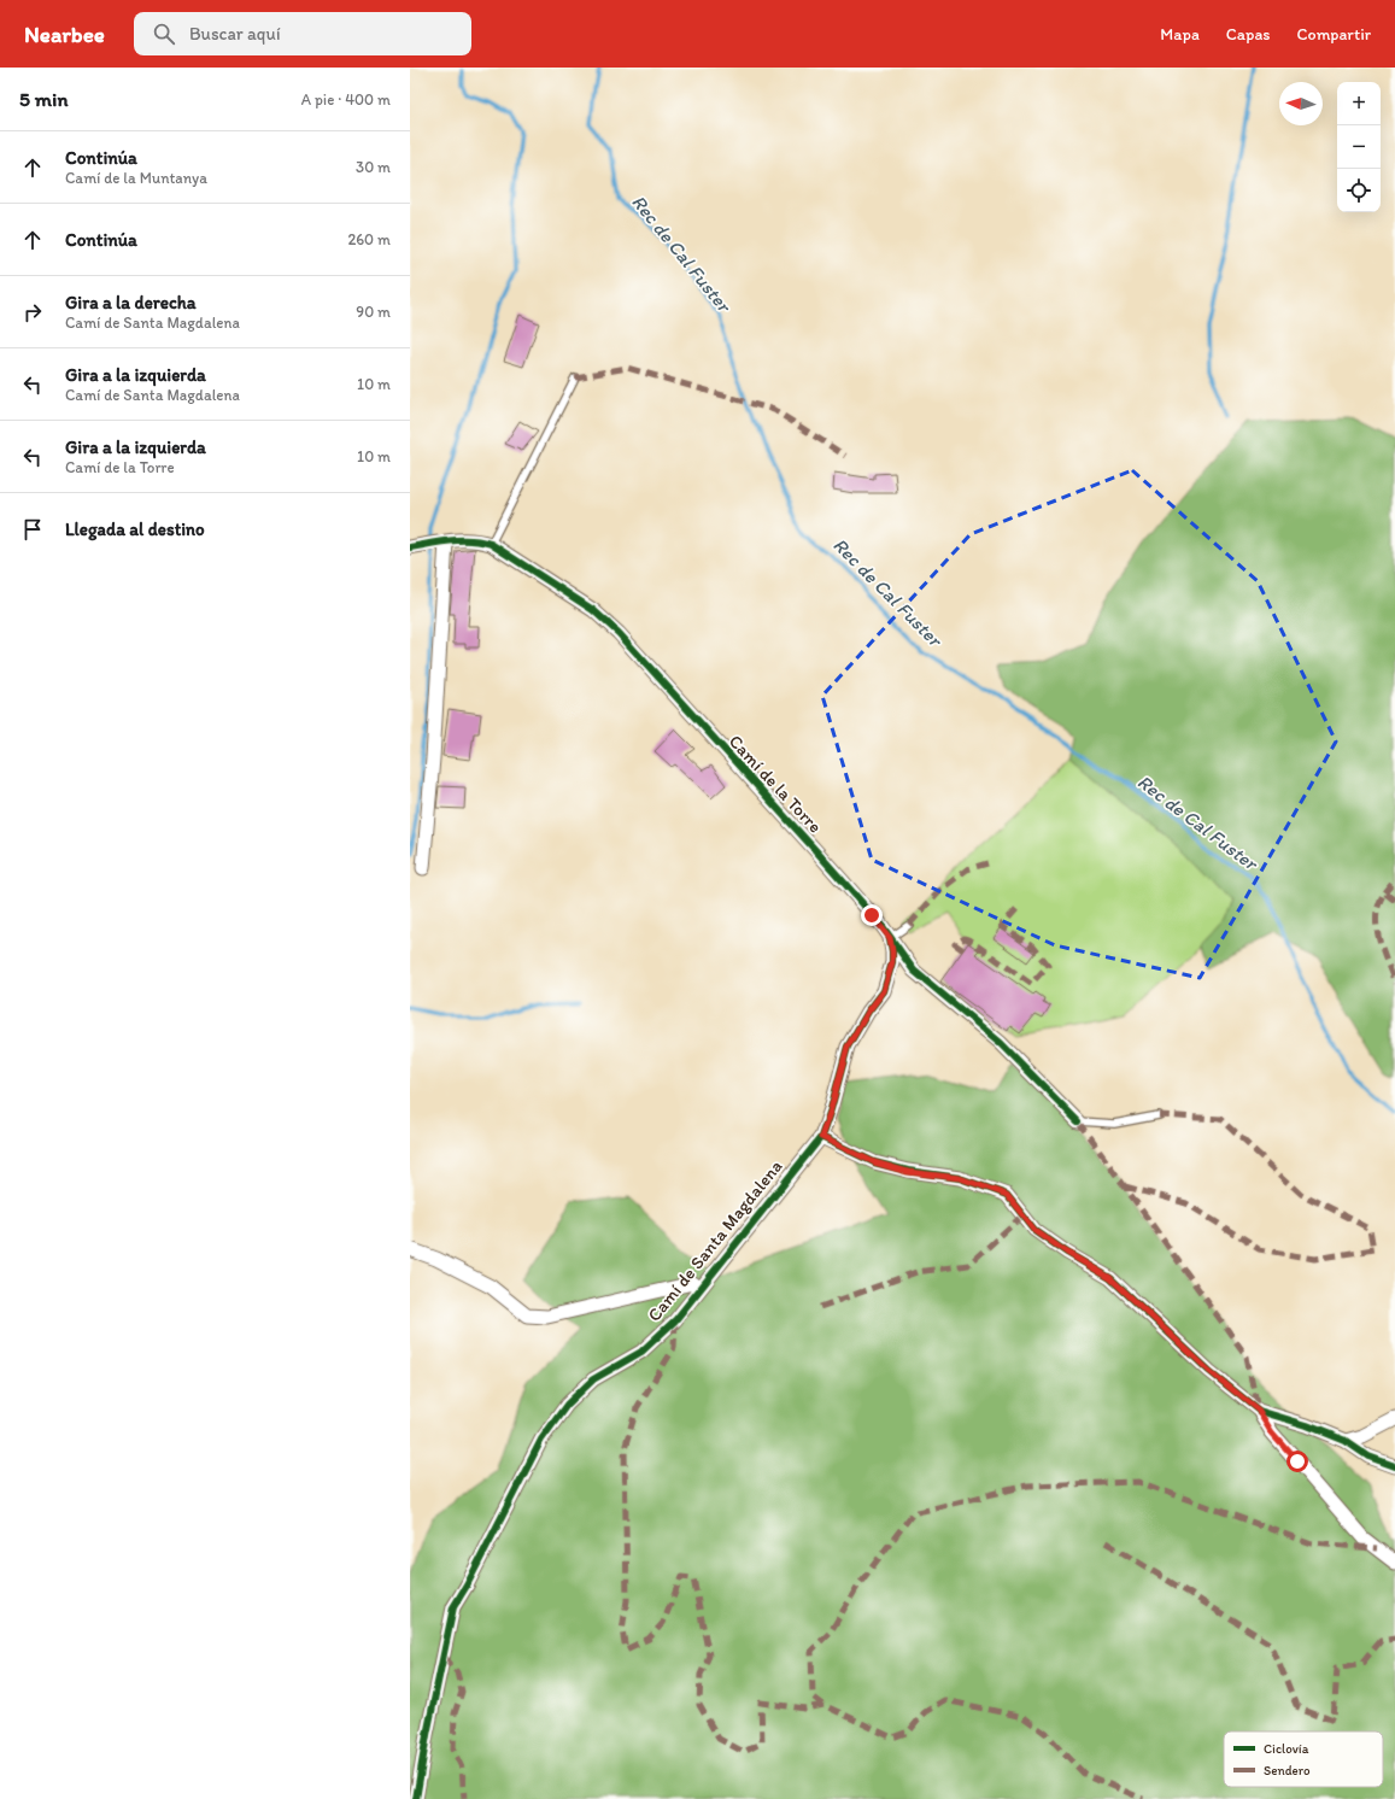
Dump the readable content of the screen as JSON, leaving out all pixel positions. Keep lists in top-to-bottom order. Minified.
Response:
{"streets":{"street":["Camí de la Torre","Camí de Santa Magdalena"]},"crossings":[["Camí de la Torre","Camí de Santa Magdalena"]],"water":["Rec de Cal Fuster"],"legend":["Ciclovía","Sendero"],"north":"left","page":{"header":"Nearbee","search":"Buscar aquí","nav":["Mapa","Capas","Compartir"],"heading":["5 min","A pie · 400 m"],"map_buttons":["+","−"],"list":[["Continúa","Camí de la Muntanya","30 m"],["Continúa","260 m"],["Gira a la derecha","Camí de Santa Magdalena","90 m"],["Gira a la izquierda","Camí de Santa Magdalena","10 m"],["Gira a la izquierda","Camí de la Torre","10 m"],"Llegada al destino"]}}
